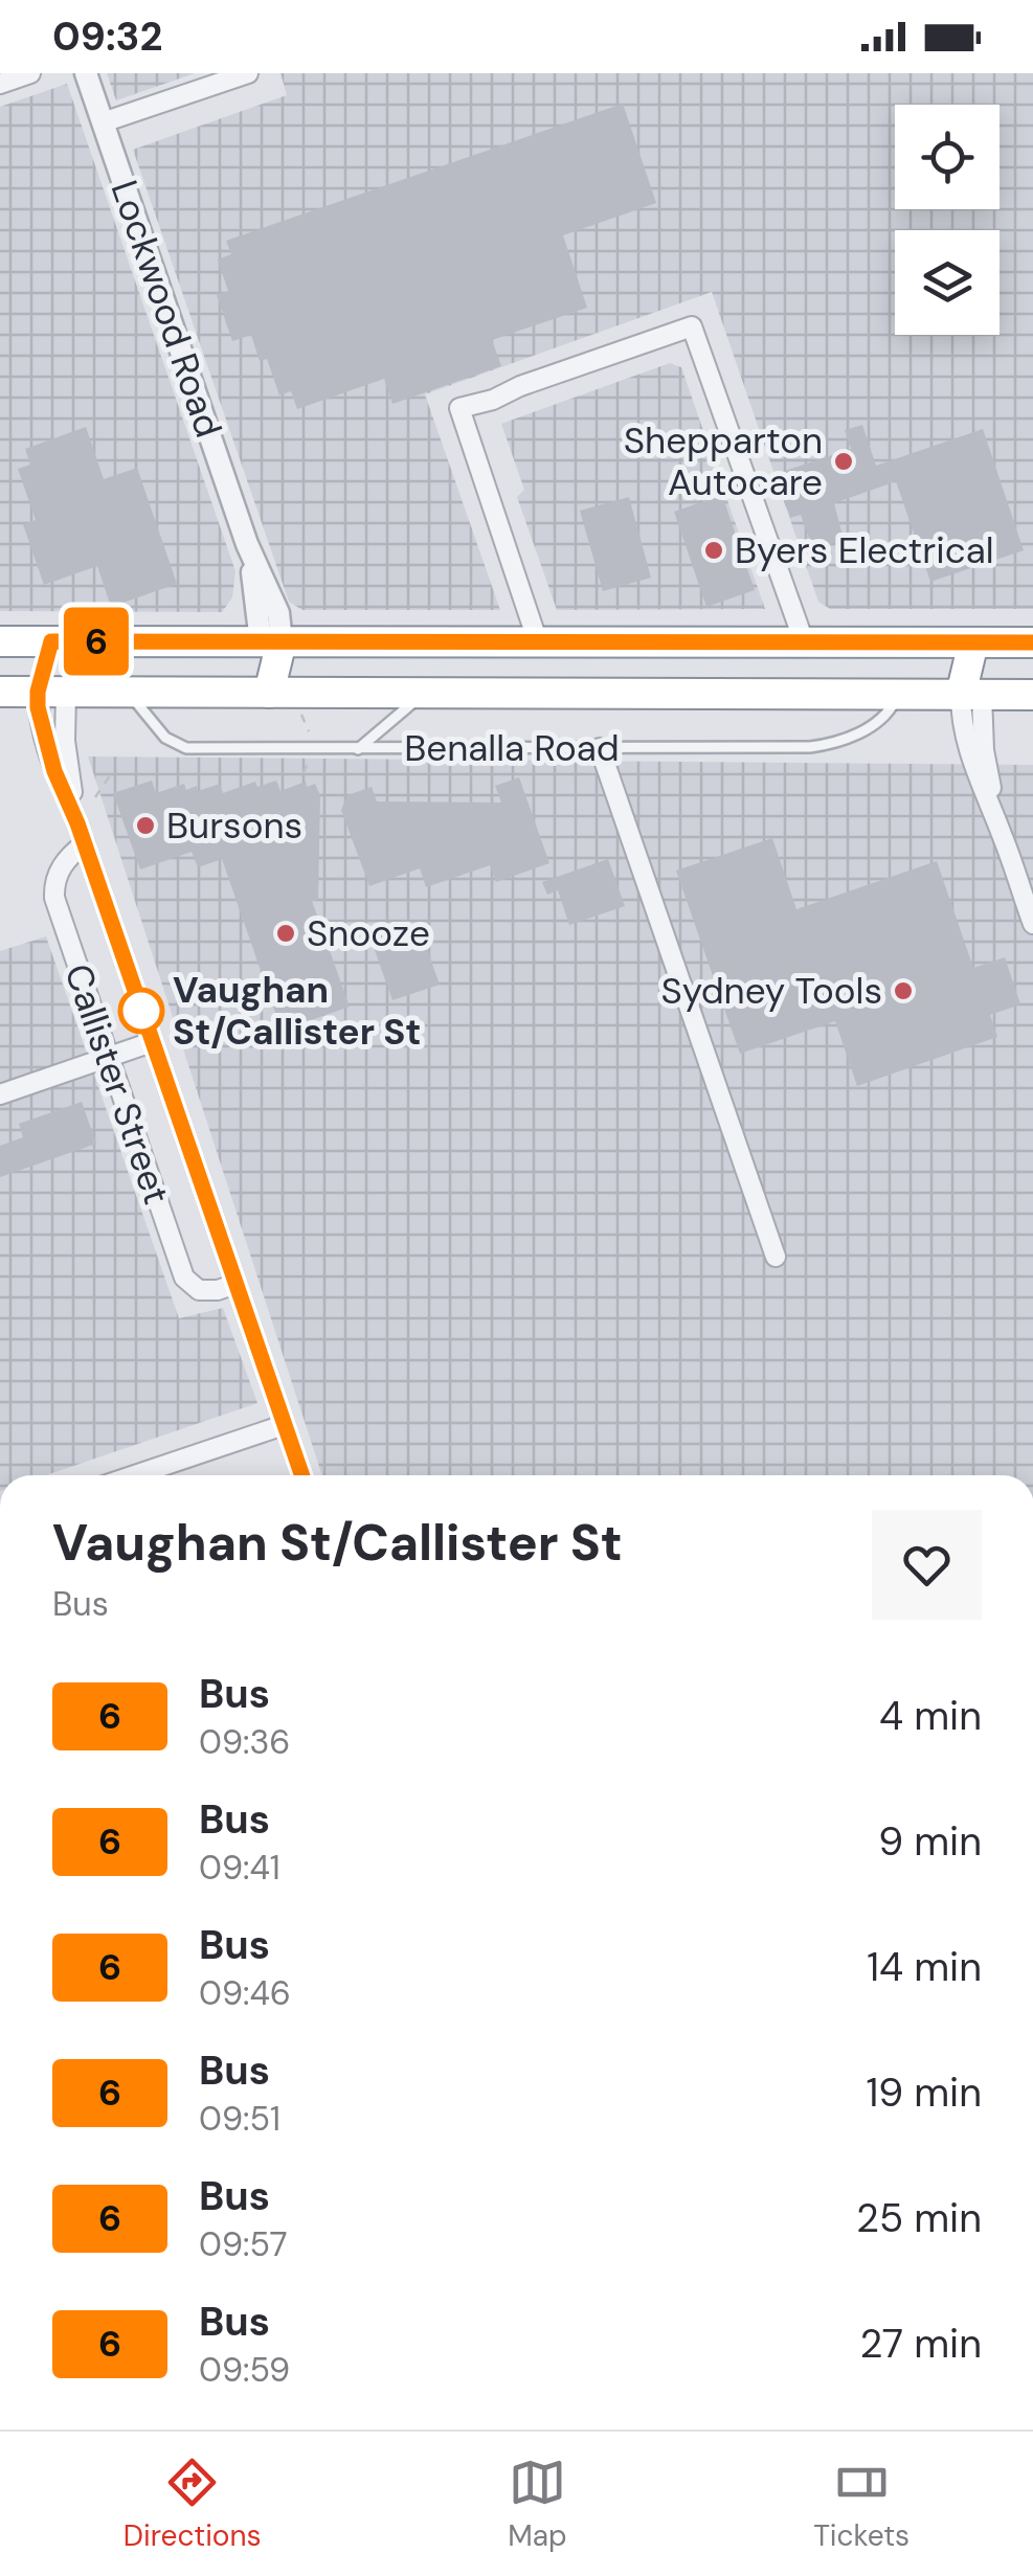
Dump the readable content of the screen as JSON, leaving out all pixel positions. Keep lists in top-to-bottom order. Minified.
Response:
{"streets":{"highway":["Benalla Road"],"street":["Lockwood Road","Callister Street"]},"crossings":[["Benalla Road","Callister Street"]],"places":["Shepparton Autocare","Byers Electrical","Bursons","Snooze","Sydney Tools","Vaughan St/Callister St"],"lines":["bus line 6"],"page":{"status":"09:32","on_map":"6","heading":["Vaughan St/Callister St","Bus"],"list":[{"mark":"6","name":"Bus","note":"09:36","value":"4 min"},{"mark":"6","name":"Bus","note":"09:41","value":"9 min"},{"mark":"6","name":"Bus","note":"09:46","value":"14 min"},{"mark":"6","name":"Bus","note":"09:51","value":"19 min"},{"mark":"6","name":"Bus","note":"09:57","value":"25 min"},{"mark":"6","name":"Bus","note":"09:59","value":"27 min"}],"tabs":["Directions","Map","Tickets"]}}
